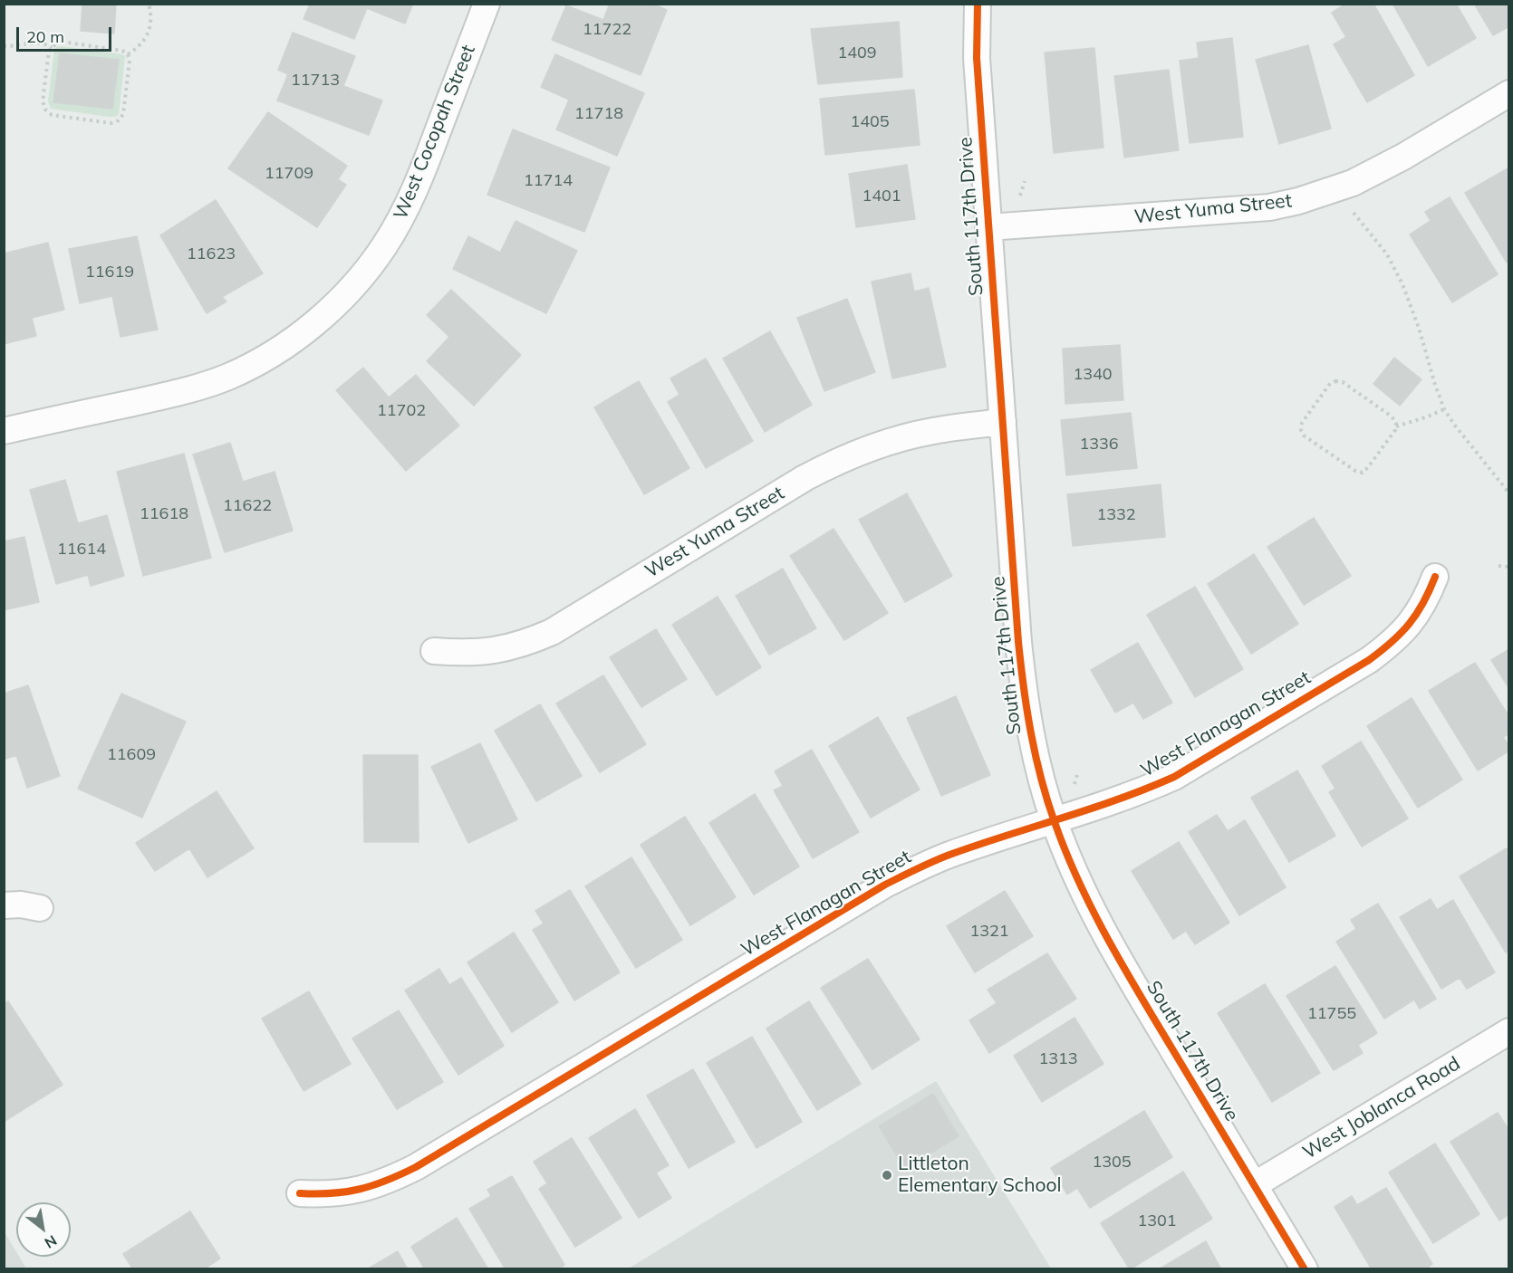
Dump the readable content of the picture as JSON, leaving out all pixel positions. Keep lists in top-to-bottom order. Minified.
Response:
{"streets":{"street":["West Cocopah Street","West Yuma Street","South 117th Drive","West Flanagan Street","West Joblanca Road"]},"crossings":[["West Yuma Street","South 117th Drive"],["South 117th Drive","West Flanagan Street"],["South 117th Drive","West Joblanca Road"]],"places":["Littleton Elementary School"],"house_numbers":["11722","1409","11713","11718","1405","11709","11714","1401","11623","11619","1340","11702","1336","11622","11618","1332","11614","11609","1321","11755","1313","1305","1301"],"scale_bar":"20 m","north":"bottom right"}
